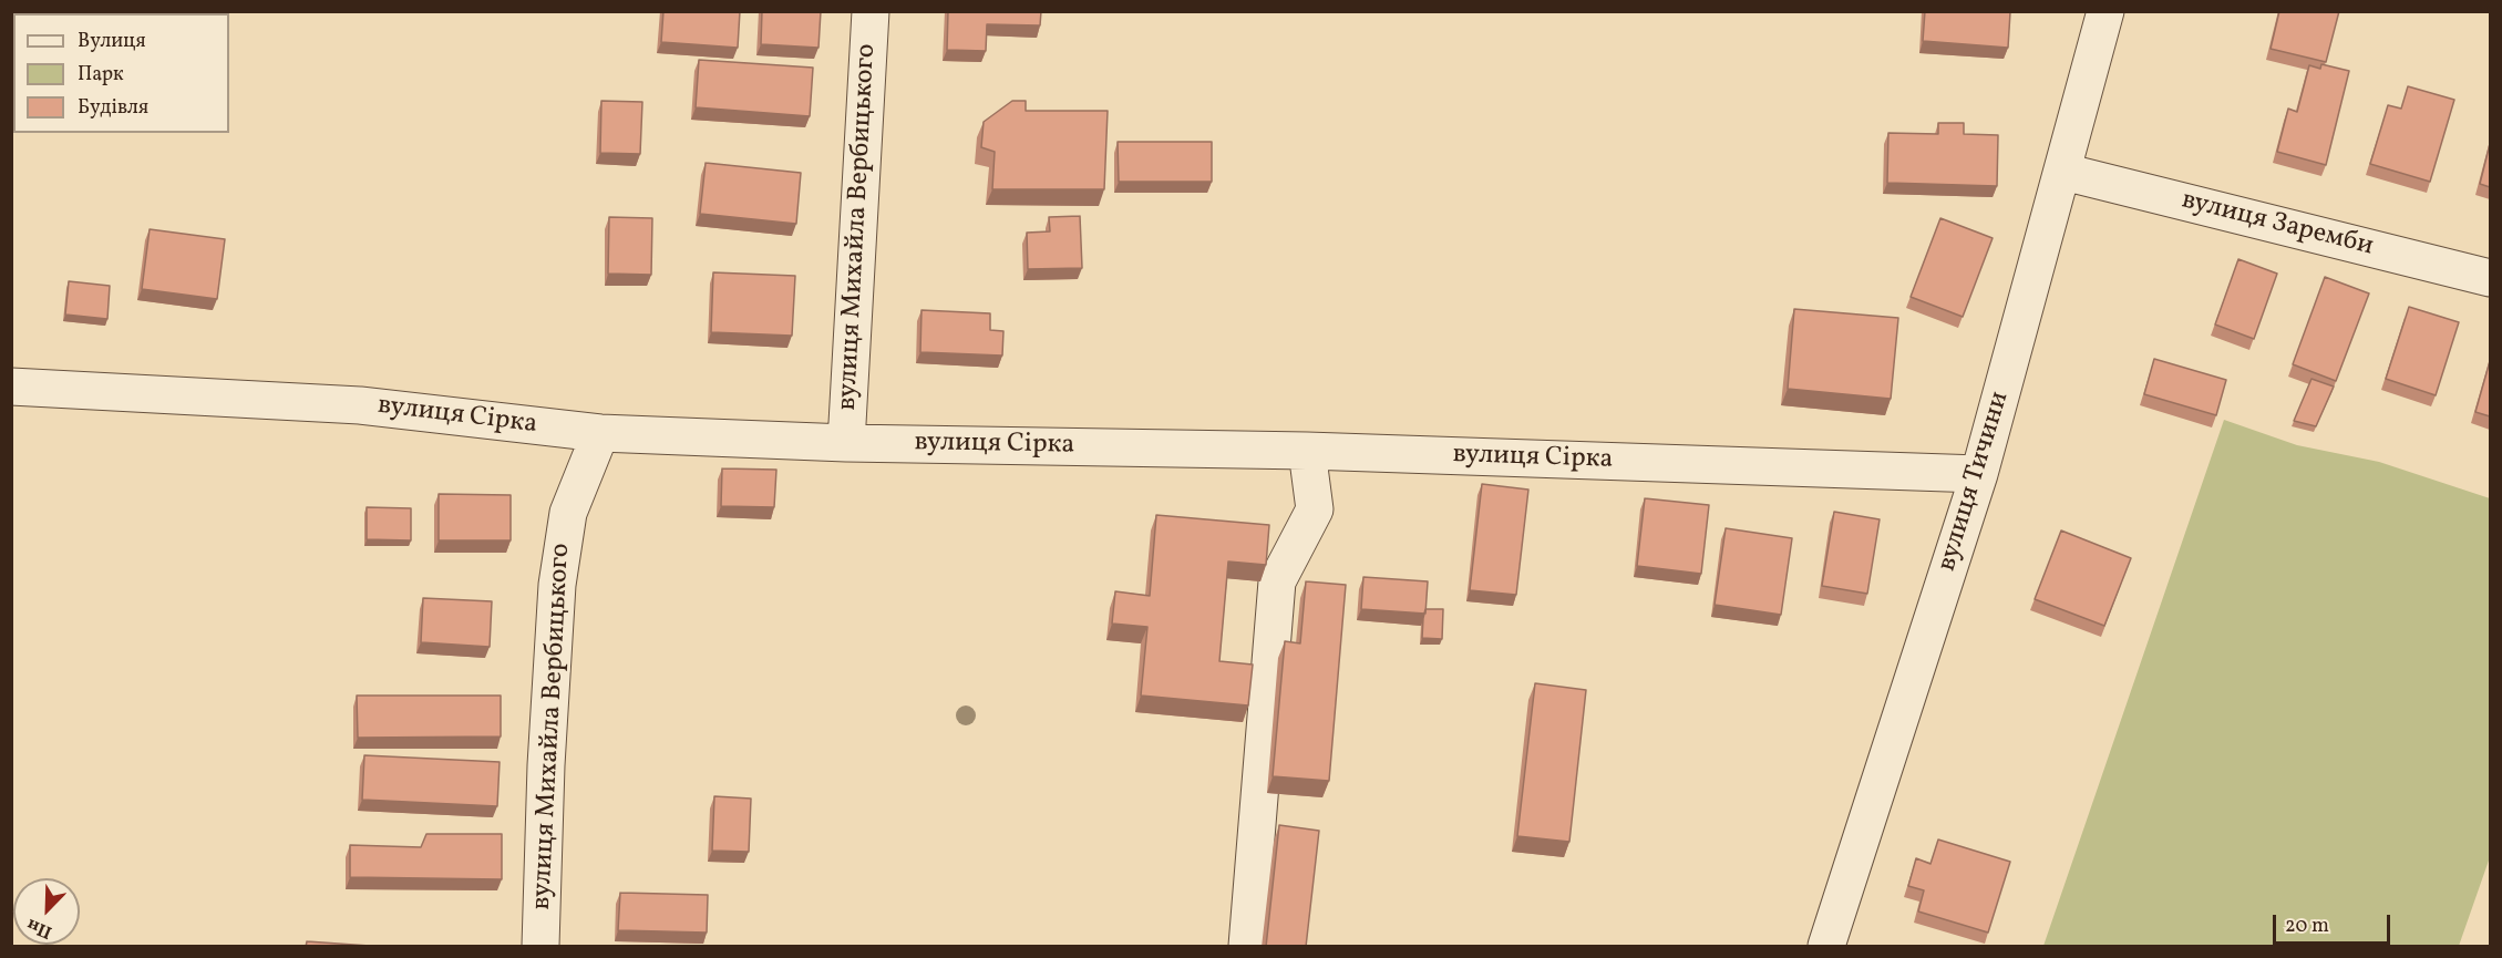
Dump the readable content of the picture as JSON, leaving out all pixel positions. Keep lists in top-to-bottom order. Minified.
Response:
{"streets":{"street":["вулиця Заремби","вулиця Михайла Вербицького","вулиця Сірка","вулиця Тичини"]},"crossings":[["вулиця Заремби","вулиця Тичини"],["вулиця Михайла Вербицького","вулиця Сірка"],["вулиця Сірка","вулиця Тичини"]],"legend":["Вулиця","Парк","Будівля"],"scale_bar":"20 m","north":"bottom left"}
